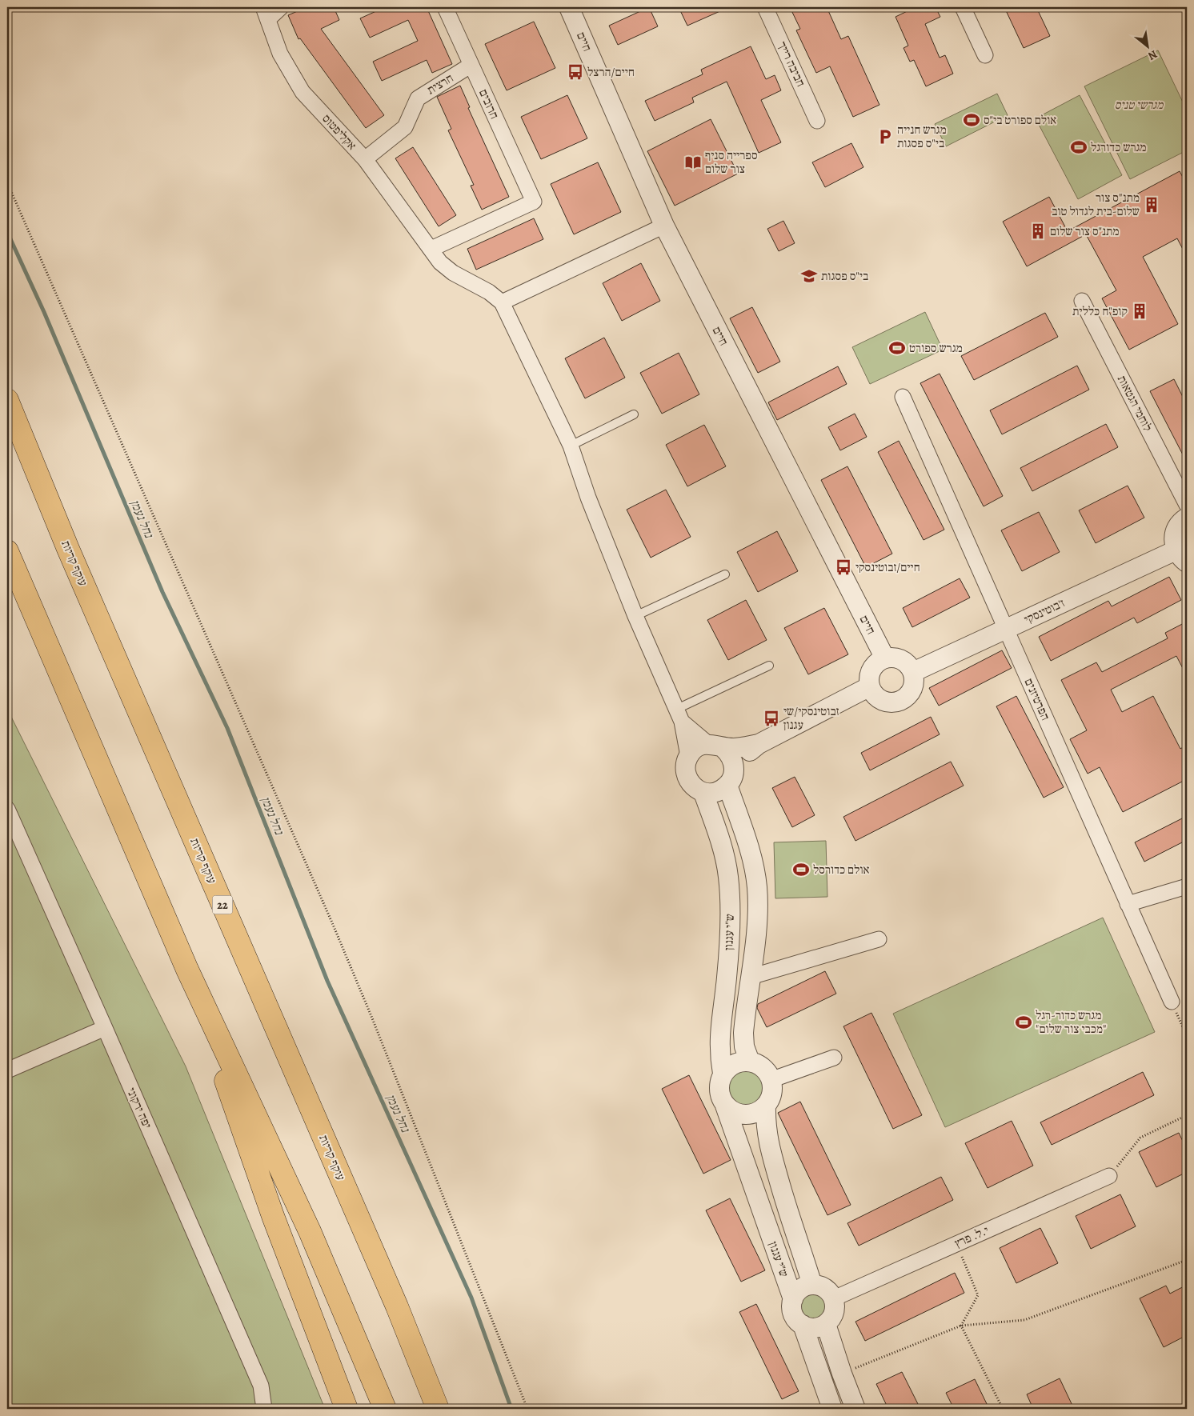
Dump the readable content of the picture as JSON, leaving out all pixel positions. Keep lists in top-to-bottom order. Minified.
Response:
{"streets":{"highway":["עוקף קריות","22"],"street":["חיים","חביבה רייך","חרצית","חרובים","אקליפטוס","לוחמי הגטאות","ז'בוטינסקי","הפרטיזנים","ש\"י עגנון","יפה ירקוני","י.ל. פרץ"]},"crossings":[["חיים","ז'בוטינסקי"],["חרצית","חרובים"],["חרצית","אקליפטוס"],["חרובים","אקליפטוס"],["ז'בוטינסקי","הפרטיזנים"],["ש\"י עגנון","י.ל. פרץ"]],"water":["נחל נעמן"],"parks":["מגרשי טניס"],"places":{"bus stop":["חיים/הרצל","חיים/זבוטינסקי","זבוטינסקי/שי עגנון"],"sports":["אולם ספורט בי\"ס","מגרש כדורגל","מגרש ספורט","אולם כדורסל","מגרש כדור-רגל \"מכבי צור שלום\""],"parking":["מגרש חנייה בי\"ס פסגות"],"library":["ספרייה סניף צור שלום"],"building":["מתנ\"ס צור שלום-בית לגדול טוב","מתנ\"ס צור שלום","קופ\"ח כללית"],"school or university":["בי\"ס פסגות"]},"north":"bottom right"}
